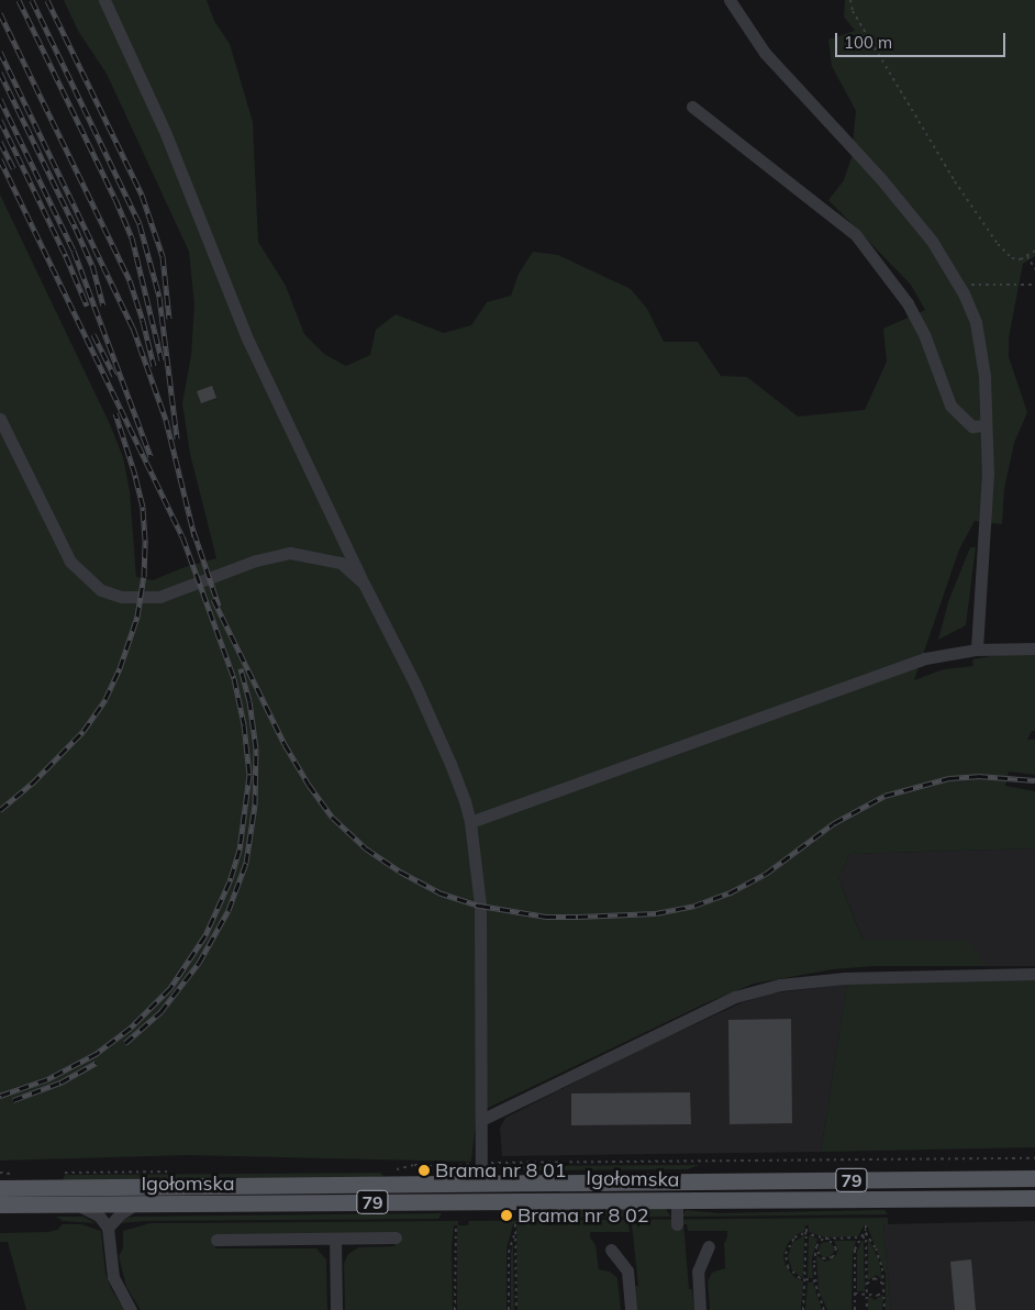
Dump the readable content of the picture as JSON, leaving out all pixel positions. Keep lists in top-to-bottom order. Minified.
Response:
{"streets":{"main road":["Igołomska","79"]},"places":["Brama nr 8 01","Brama nr 8 02"],"scale_bar":"100 m"}
